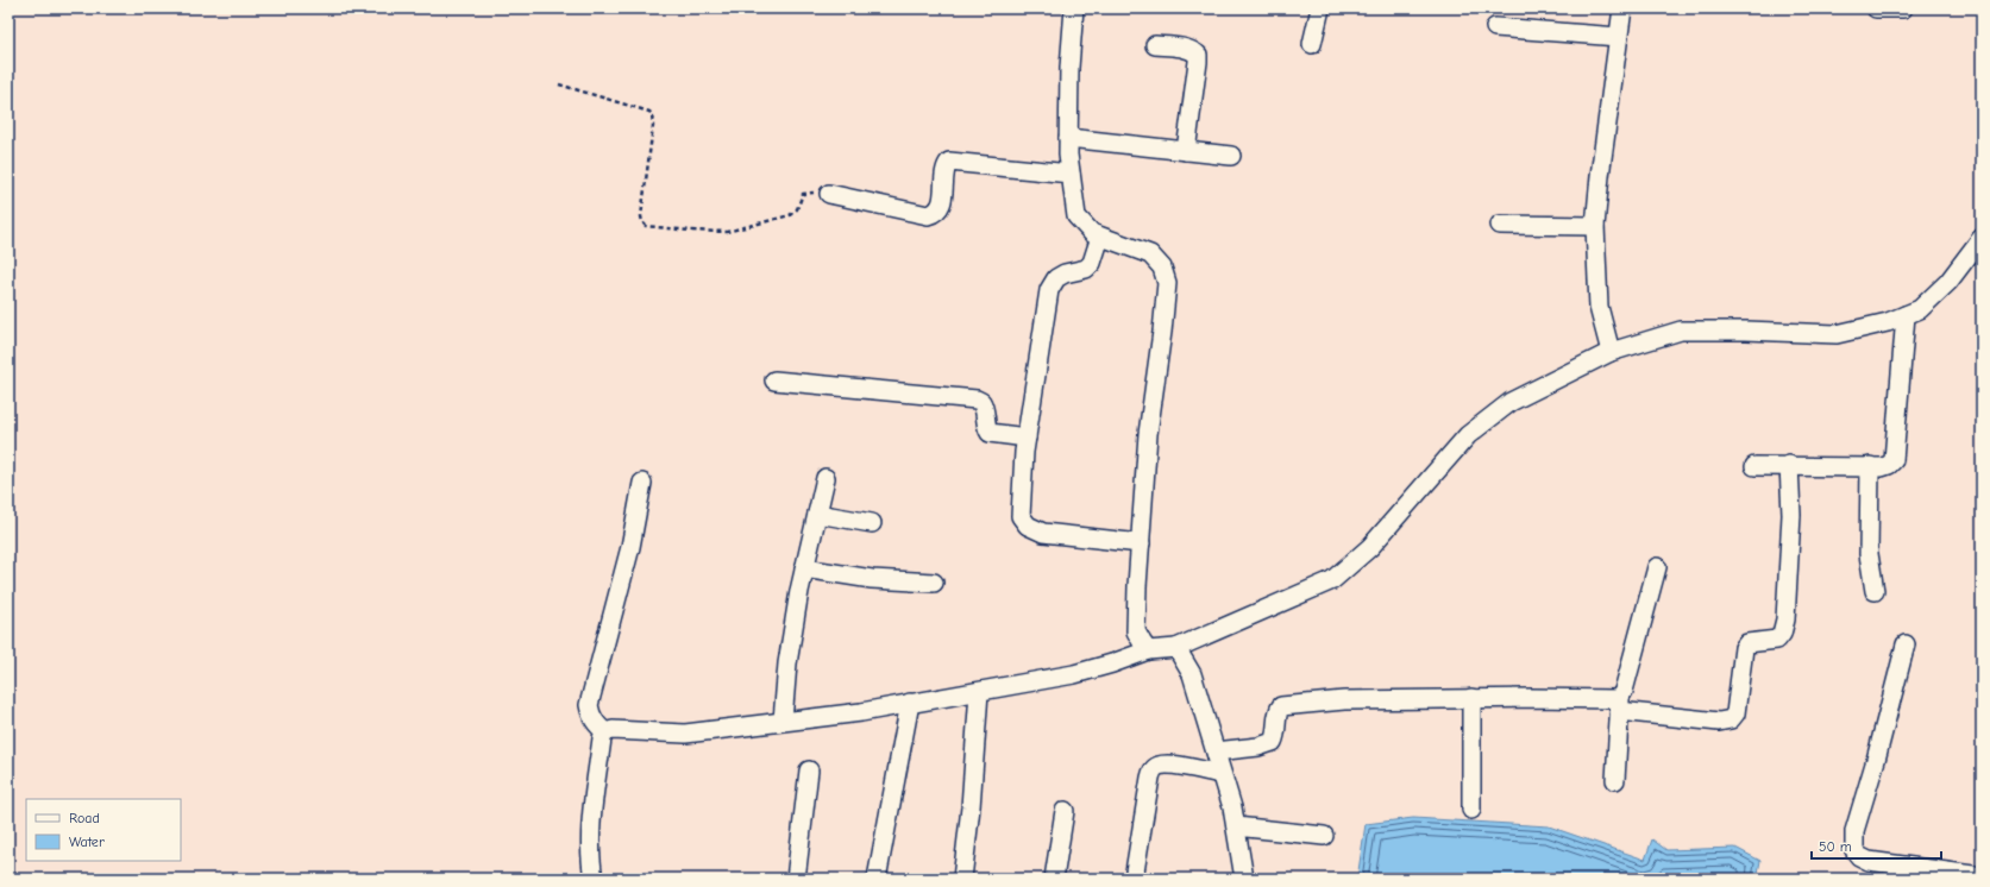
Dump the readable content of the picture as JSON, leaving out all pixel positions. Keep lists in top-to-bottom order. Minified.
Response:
{"legend":["Road","Water"],"scale_bar":"50 m"}
